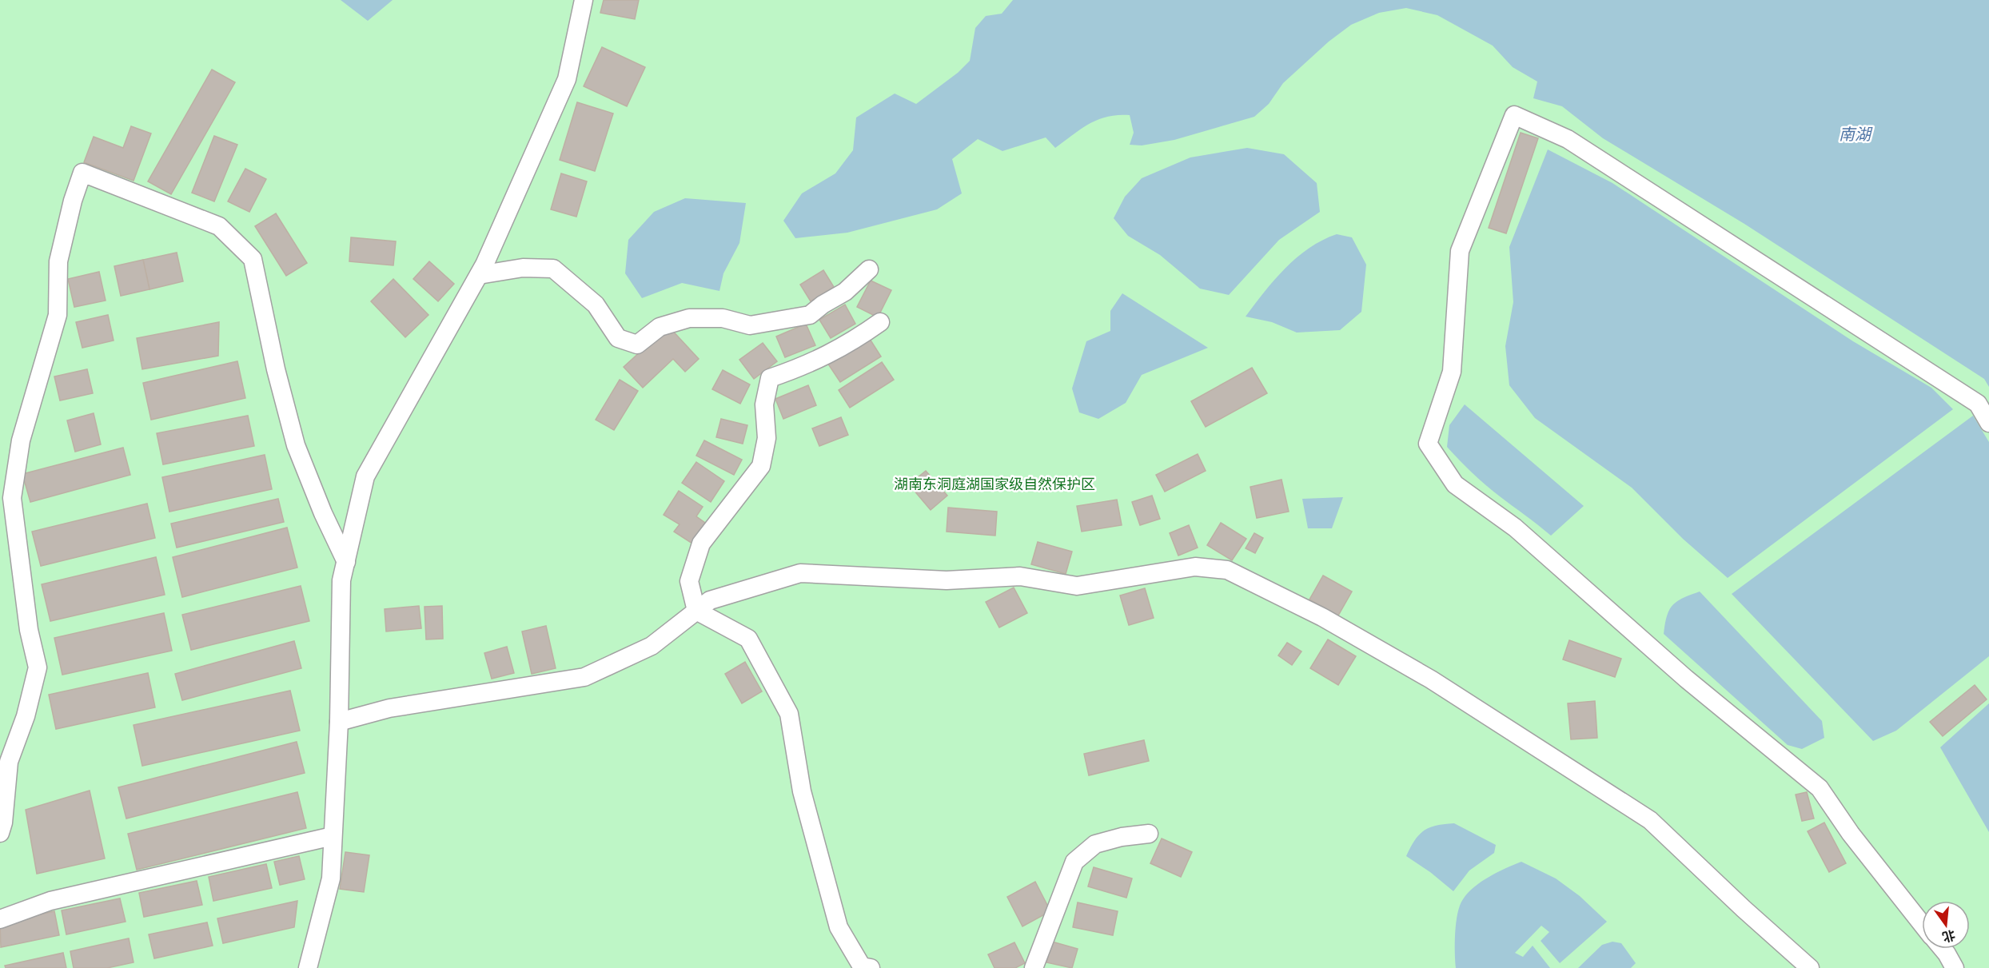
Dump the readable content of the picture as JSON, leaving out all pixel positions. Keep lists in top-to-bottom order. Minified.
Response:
{"water":["南湖"],"parks":["湖南东洞庭湖国家级自然保护区"],"north":"bottom"}
